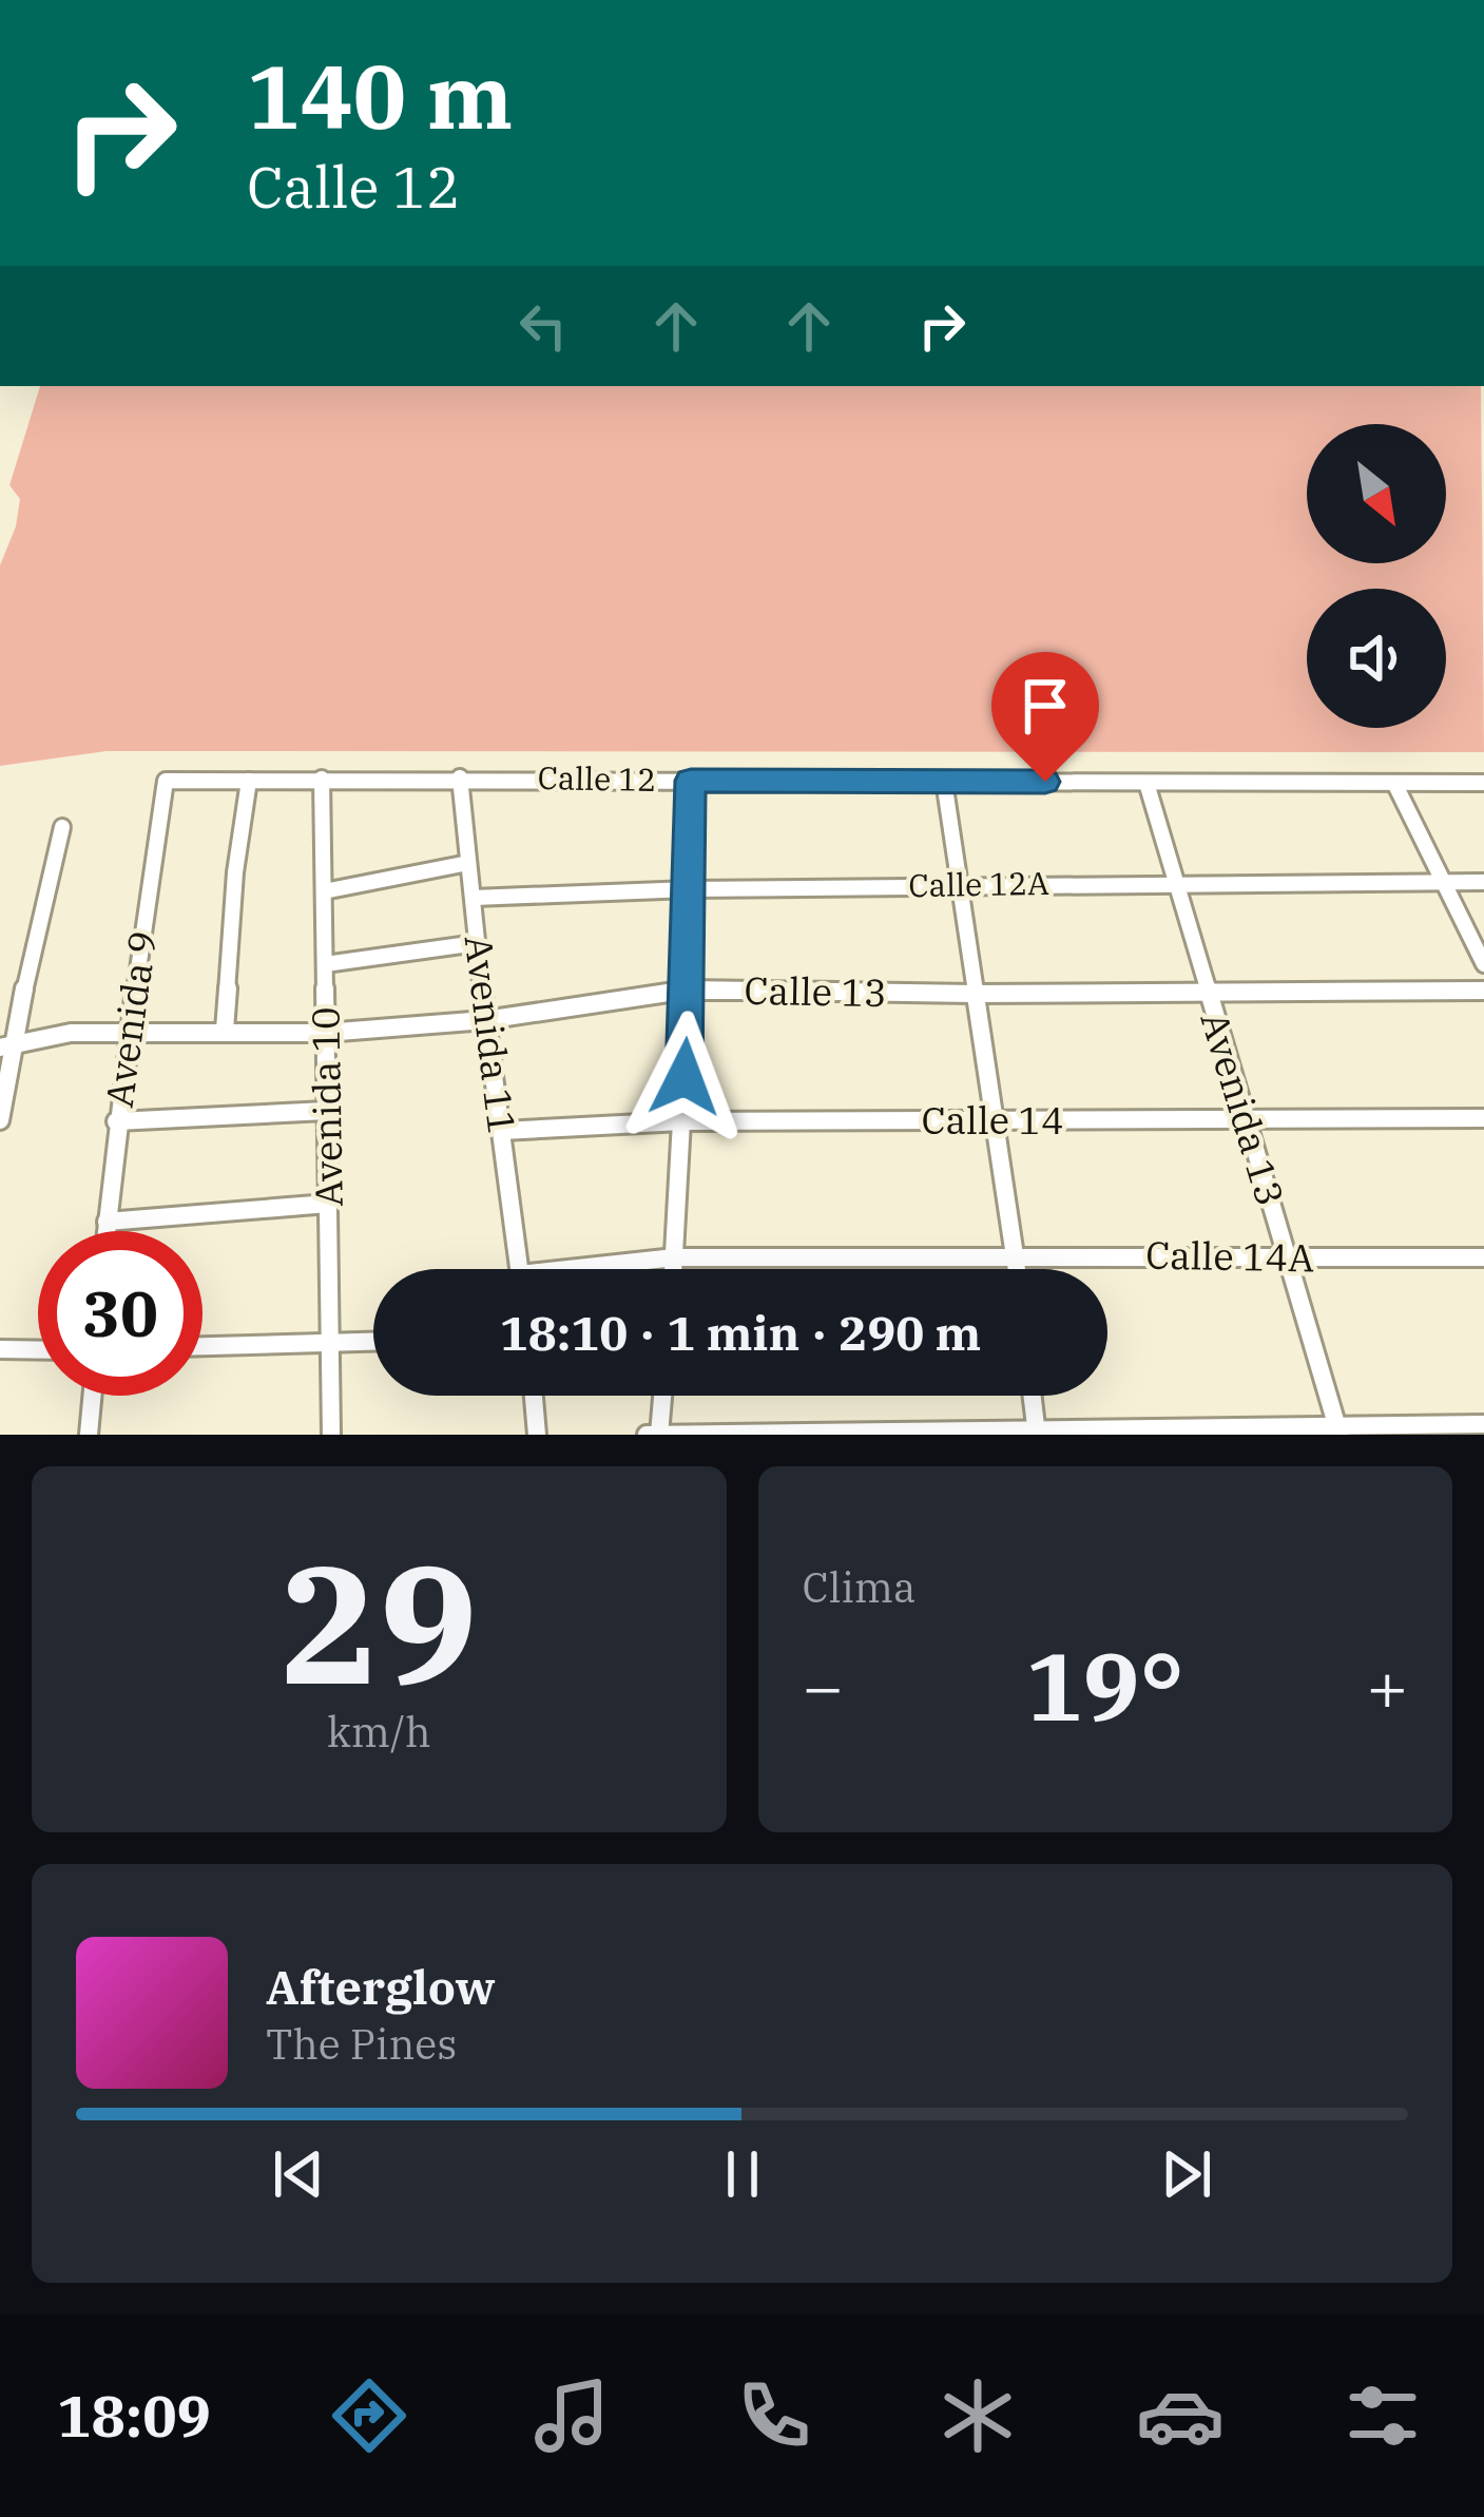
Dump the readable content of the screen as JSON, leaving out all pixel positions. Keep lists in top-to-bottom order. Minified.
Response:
{"streets":{"street":["Calle 12","Calle 12A","Calle 13","Avenida 9","Avenida 11","Avenida 10","Avenida 13","Calle 14","Calle 14A"]},"crossings":[["Calle 12","Avenida 9"],["Calle 12","Avenida 11"],["Calle 12","Avenida 10"],["Calle 12","Avenida 13"],["Calle 12A","Avenida 11"],["Calle 12A","Avenida 13"],["Calle 13","Avenida 9"],["Calle 13","Avenida 11"],["Calle 13","Avenida 10"],["Calle 13","Avenida 13"],["Avenida 11","Calle 14"],["Avenida 13","Calle 14"],["Avenida 13","Calle 14A"]],"north":"bottom right","page":{"turn":["140 m","Calle 12"],"limit":"30","trip":"18:10 · 1 min · 290 m","tile":[["29","km/h"],"Clima"],"heat":["−","19°","+"],"song":["Afterglow","The Pines"],"tabs":"18:09"}}
